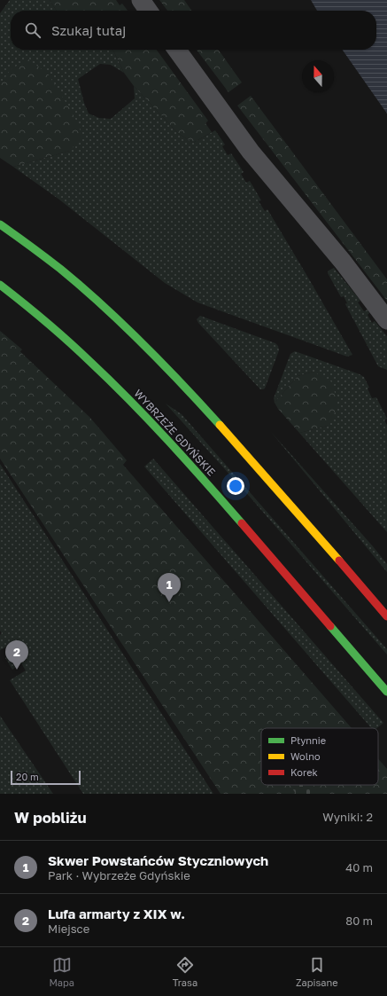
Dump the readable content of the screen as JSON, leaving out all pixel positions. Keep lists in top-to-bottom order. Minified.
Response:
{"streets":{"main road":["WYBRZEŻE GDYŃSKIE"]},"legend":["Płynnie","Wolno","Korek"],"scale_bar":"20 m","north":"top","page":{"search":"Szukaj tutaj","pins":["1","2"],"scale":"20 m","heading":["W pobliżu","Wyniki: 2"],"list":[{"mark":"1","name":"Skwer Powstańców Styczniowych","note":"Park · Wybrzeże Gdyńskie","value":"40 m"},{"mark":"2","name":"Lufa armarty z XIX w.","note":"Miejsce","value":"80 m"}],"nav":["Mapa","Trasa","Zapisane"]}}
